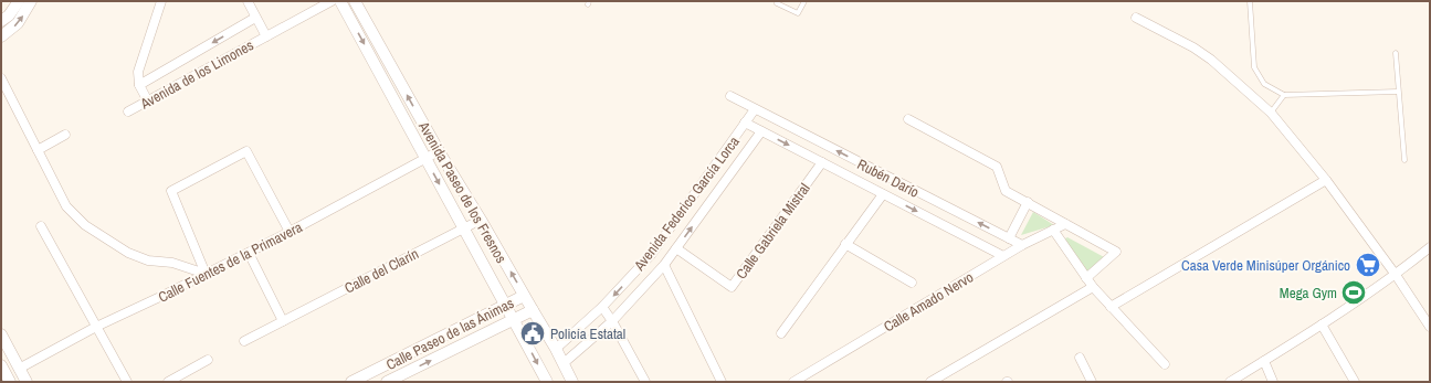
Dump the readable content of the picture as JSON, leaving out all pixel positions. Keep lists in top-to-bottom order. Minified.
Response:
{"streets":{"street":["Avenida de los Limones","Rubén Darío","Avenida Paseo de los Fresnos","Avenida Federico García Lorca","Calle Gabriela Mistral","Calle Fuentes de la Primavera","Calle del Clarín","Calle Amado Nervo","Calle Paseo de las Ánimas"]},"crossings":[["Rubén Darío","Avenida Federico García Lorca"],["Rubén Darío","Calle Gabriela Mistral"],["Rubén Darío","Calle Amado Nervo"],["Avenida Paseo de los Fresnos","Avenida Federico García Lorca"],["Avenida Paseo de los Fresnos","Calle Fuentes de la Primavera"],["Avenida Paseo de los Fresnos","Calle del Clarín"],["Avenida Paseo de los Fresnos","Calle Paseo de las Ánimas"],["Avenida Federico García Lorca","Calle Gabriela Mistral"]],"places":{"supermarket":["Casa Verde Minisúper Orgánico"],"sports":["Mega Gym"],"public building":["Policía Estatal"]}}
